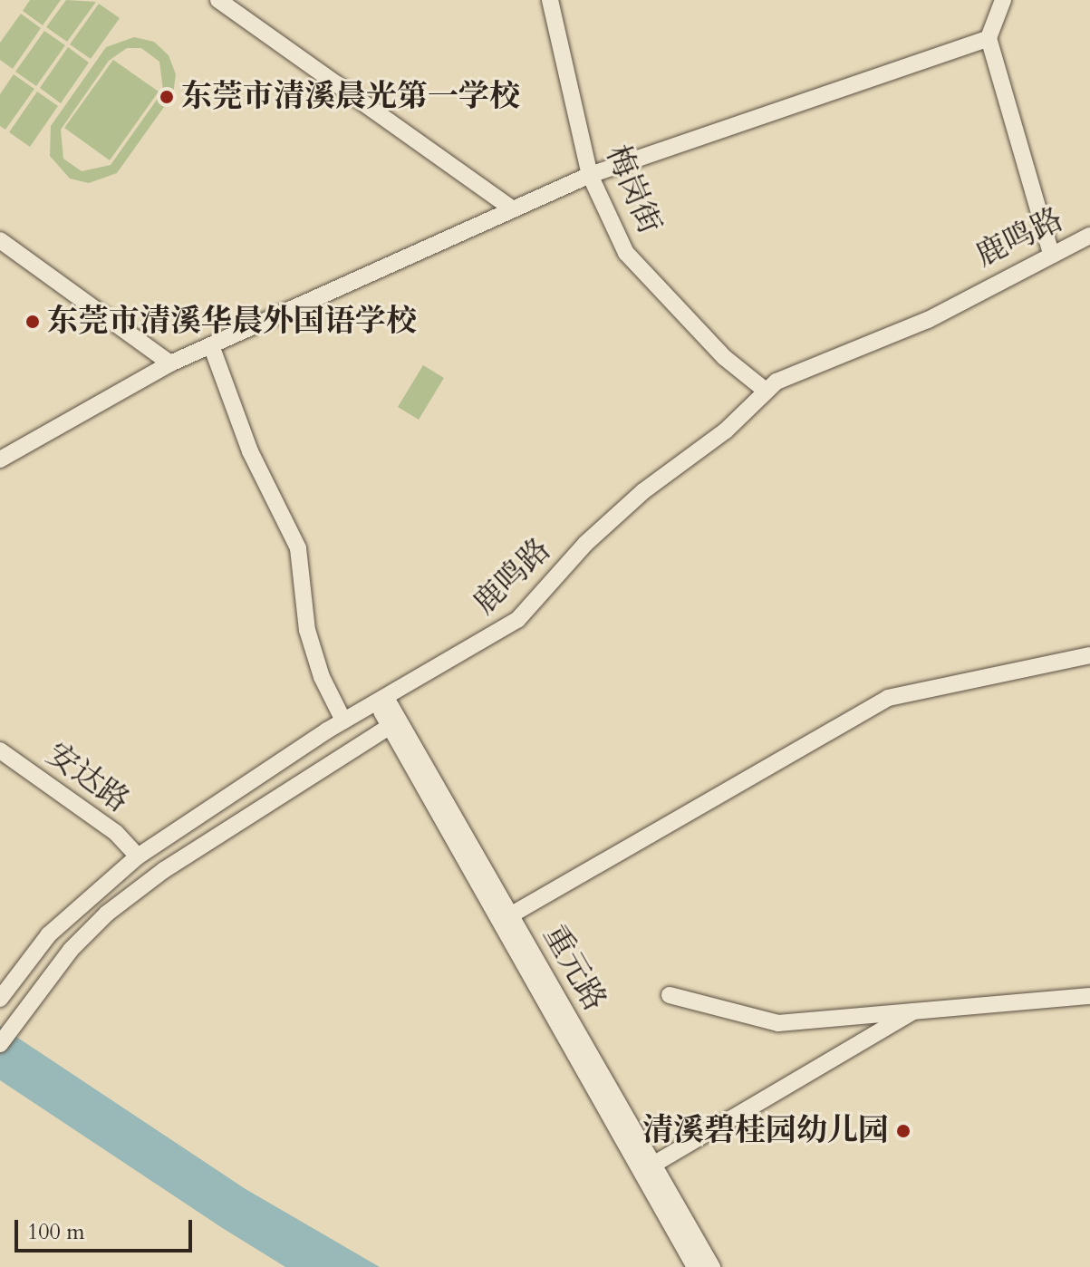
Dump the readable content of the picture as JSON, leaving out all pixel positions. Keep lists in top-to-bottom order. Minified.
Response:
{"streets":{"street":["梅岗街","鹿鸣路","安达路","重元路"]},"crossings":[["梅岗街","鹿鸣路"],["鹿鸣路","安达路"],["鹿鸣路","重元路"]],"places":["东莞市清溪晨光第一学校","东莞市清溪华晨外国语学校","清溪碧桂园幼儿园"],"scale_bar":"100 m"}
